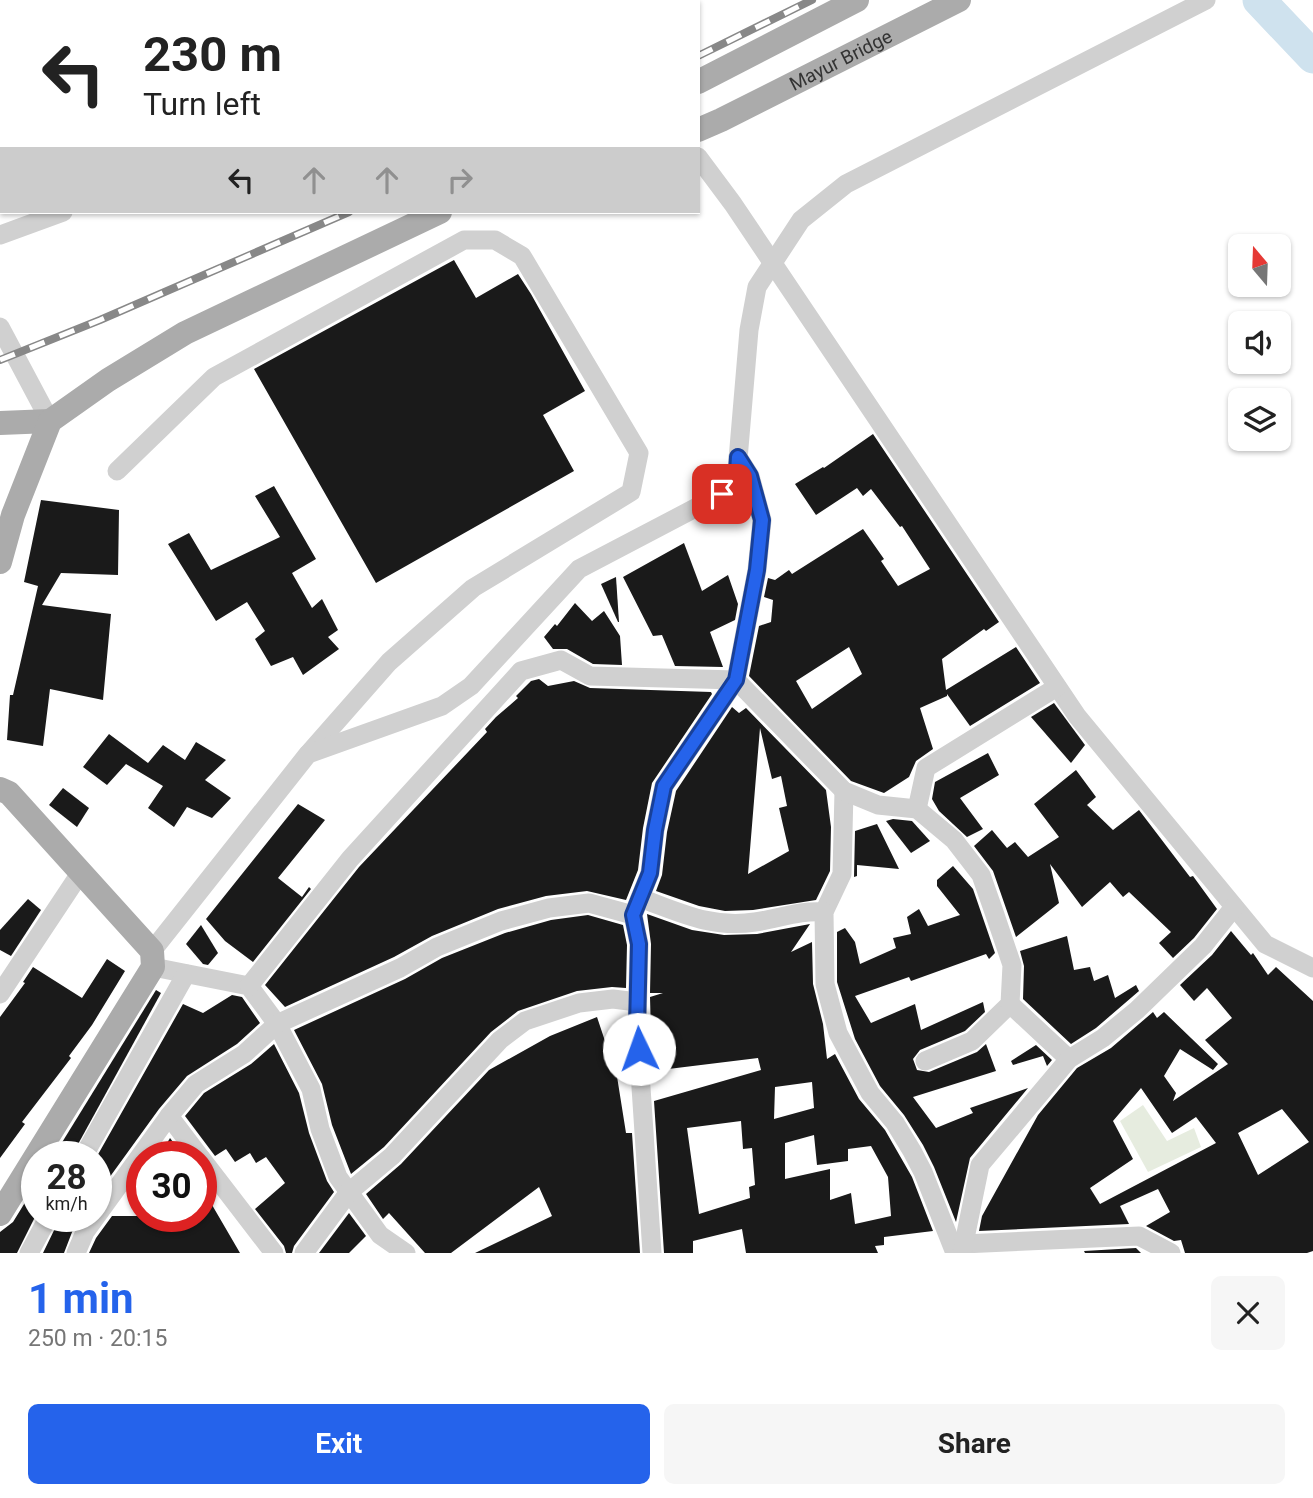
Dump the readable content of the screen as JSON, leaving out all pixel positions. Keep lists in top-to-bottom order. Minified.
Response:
{"streets":{"main road":["Mayur Bridge"]},"north":"top","page":{"turn":["230 m","Turn left"],"speed":"28 km/h","limit":"30","heading":["1 min","250 m · 20:15"],"buttons":["Exit","Share"]}}
